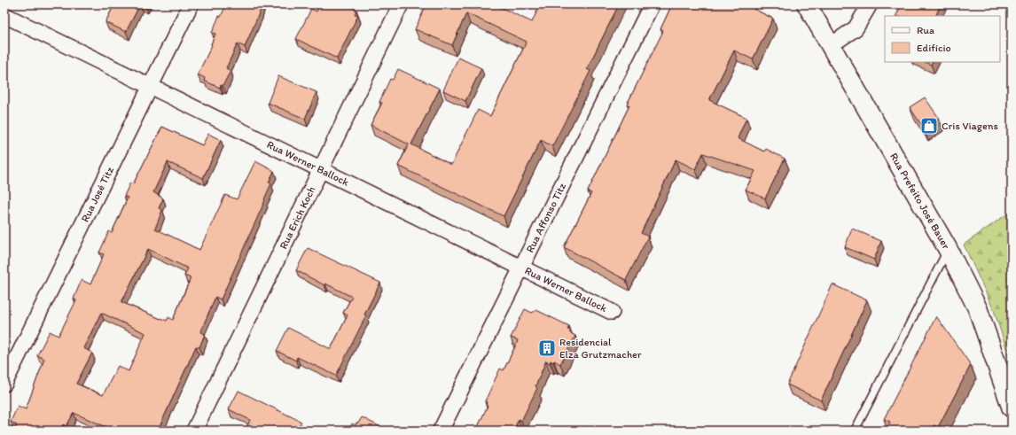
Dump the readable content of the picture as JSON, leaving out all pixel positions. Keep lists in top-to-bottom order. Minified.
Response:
{"streets":{"street":["Rua Werner Ballock","Rua José Titz","Rua Prefeito José Bauer","Rua Erich Koch","Rua Affonso Titz"]},"crossings":[["Rua Werner Ballock","Rua José Titz"],["Rua Werner Ballock","Rua Erich Koch"],["Rua Werner Ballock","Rua Affonso Titz"]],"places":{"shop":["Cris Viagens"],"building":["Residencial Elza Grutzmacher"]},"legend":["Rua","Edifício"]}
